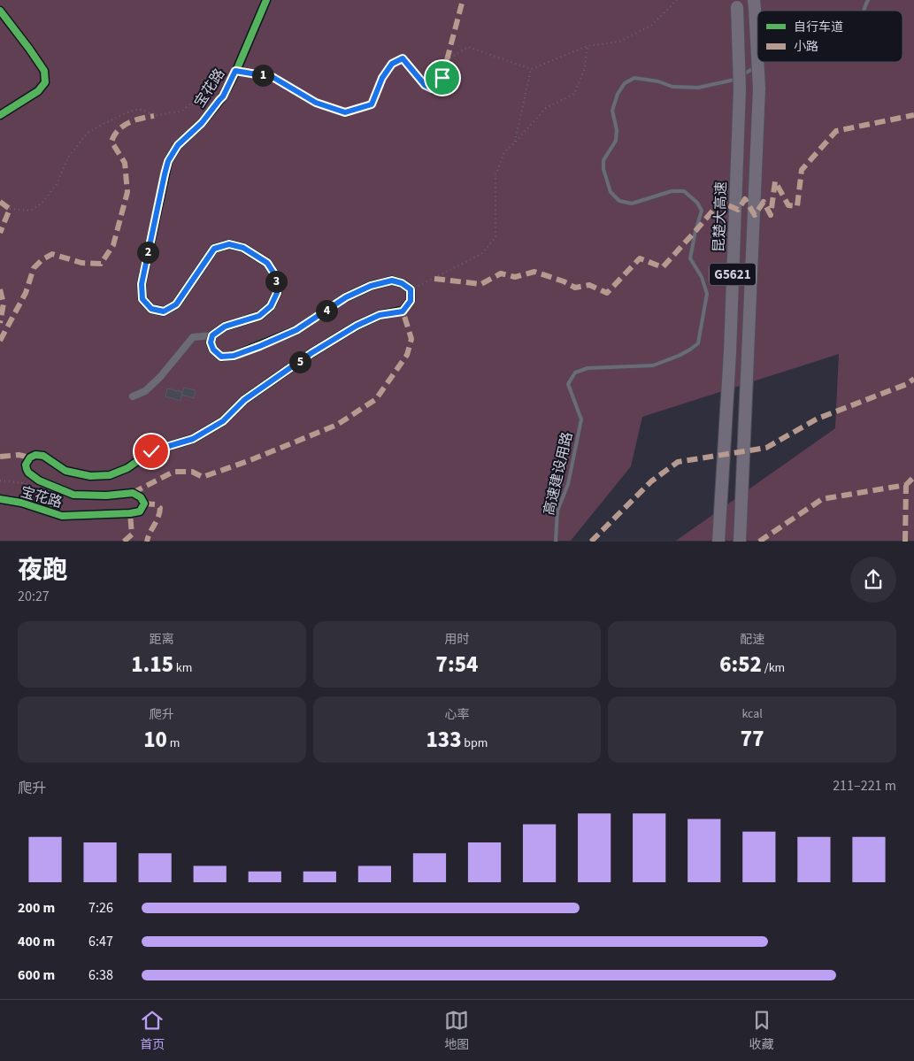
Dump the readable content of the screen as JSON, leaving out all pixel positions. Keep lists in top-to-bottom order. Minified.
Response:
{"streets":{"highway":["昆楚大高速","G5621"],"main road":["宝花路"],"lane":["高速建设用路"]},"legend":["自行车道","小路"],"page":{"pins":["1","2","3","4","5"],"heading":["夜跑","20:27"],"stats":[["距离","1.15 km"],["用时","7:54"],["配速","6:52 /km"],["爬升","10 m"],["心率","133 bpm"],["kcal","77"]],"chart":["爬升","211–221 m"],"list":[{"name":"200 m","note":"7:26"},{"name":"400 m","note":"6:47"},{"name":"600 m","note":"6:38"}],"tabs":["首页","地图","收藏"]}}
